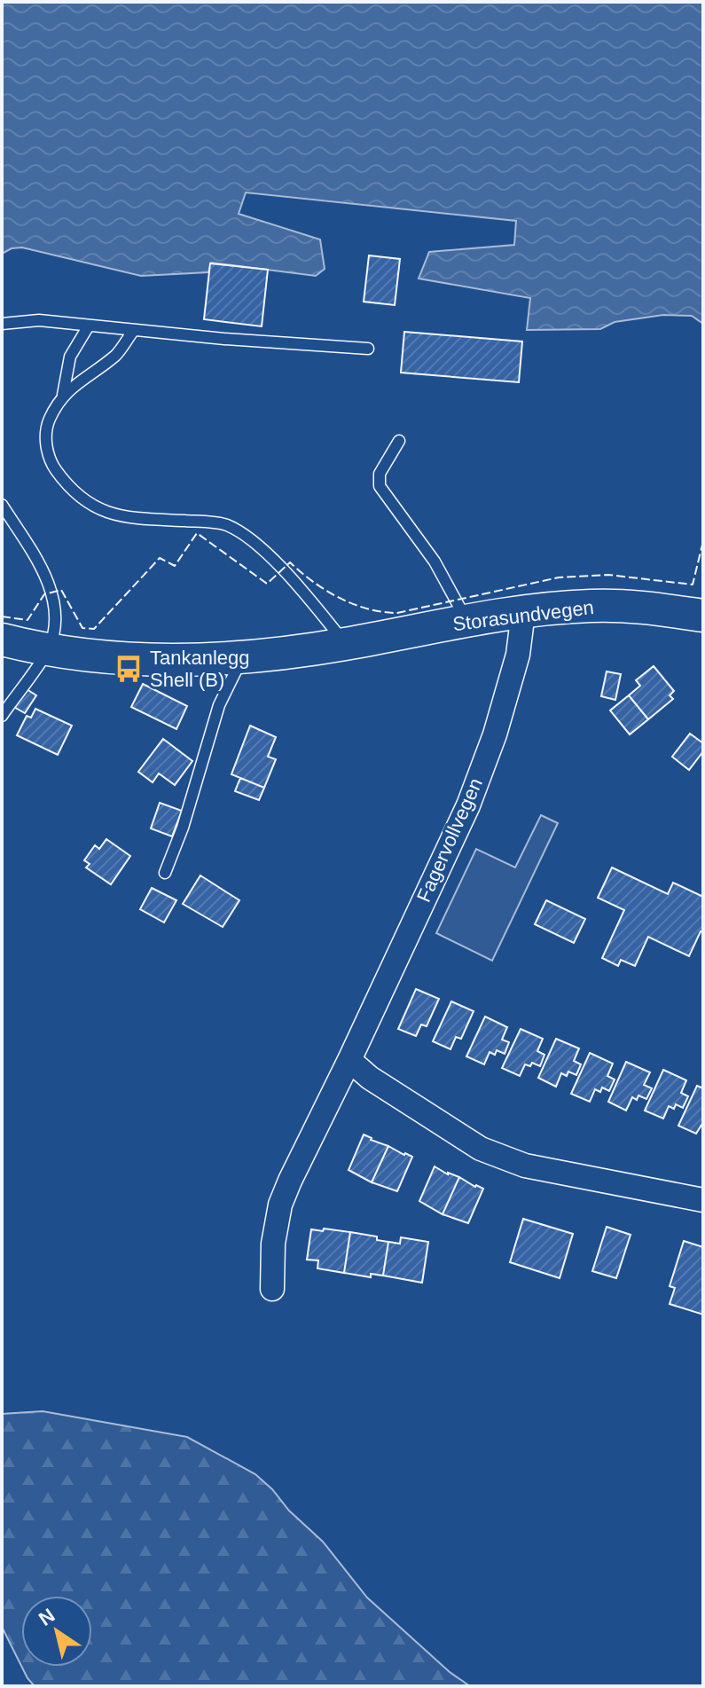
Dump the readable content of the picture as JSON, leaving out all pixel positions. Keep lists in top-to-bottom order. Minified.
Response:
{"streets":{"main road":["Storasundvegen"],"street":["Fagervollvegen"]},"crossings":[["Storasundvegen","Fagervollvegen"]],"places":{"bus stop":["Tankanlegg Shell (B)"]},"north":"top left"}
